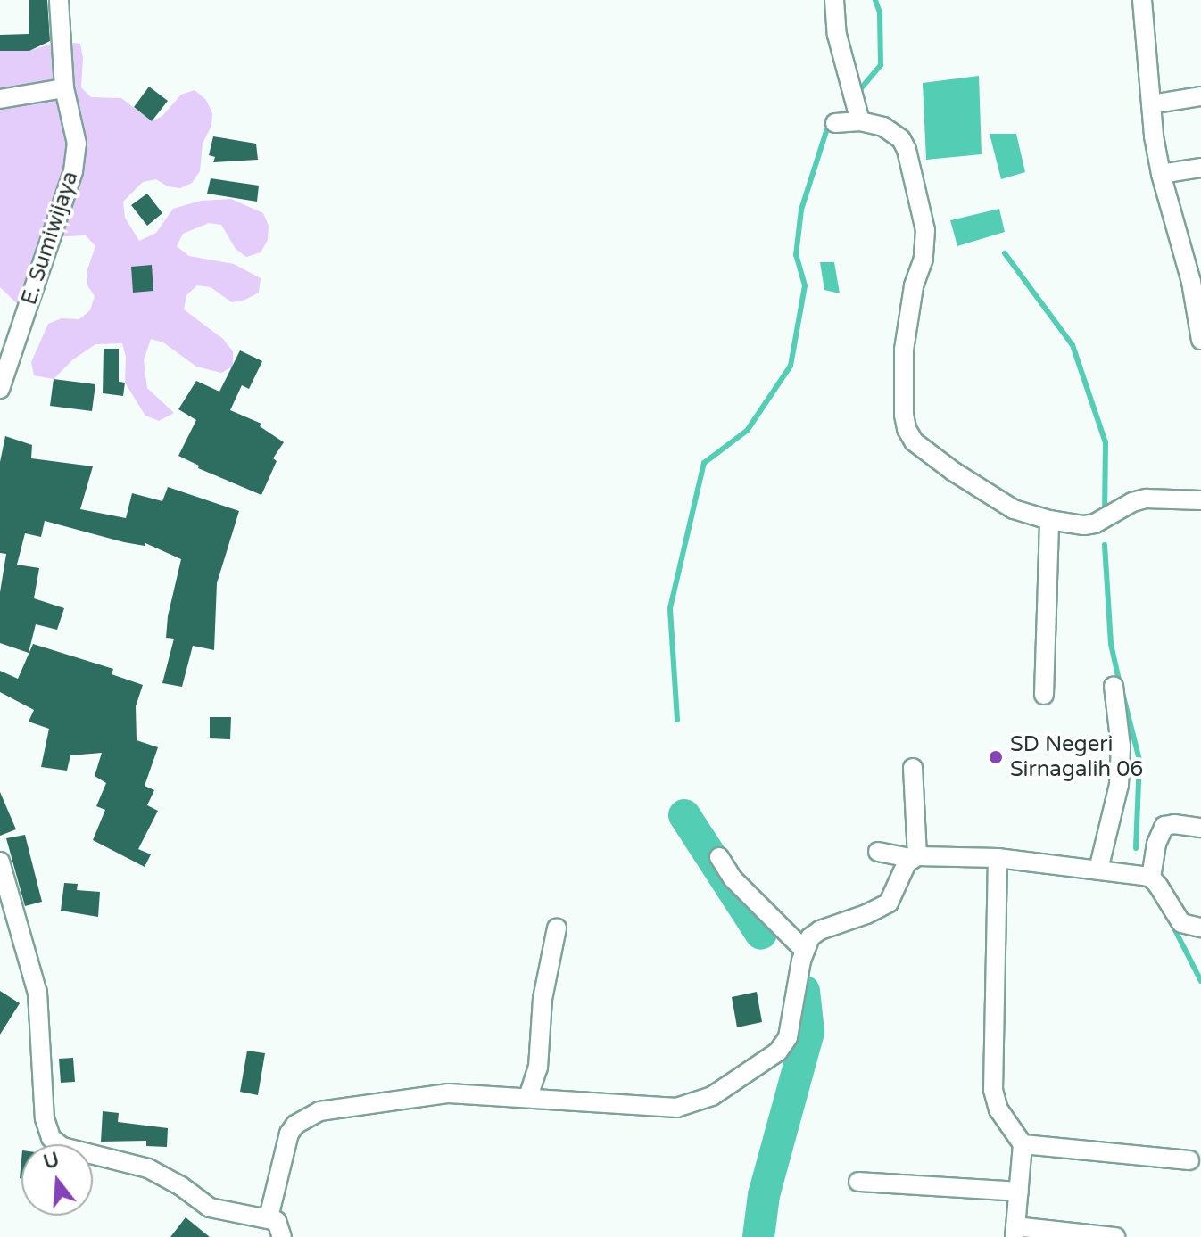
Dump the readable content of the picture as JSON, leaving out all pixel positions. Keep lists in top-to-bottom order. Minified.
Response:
{"streets":{"street":["E. Sumiwijaya"]},"places":["SD Negeri Sirnagalih 06"],"north":"top"}
